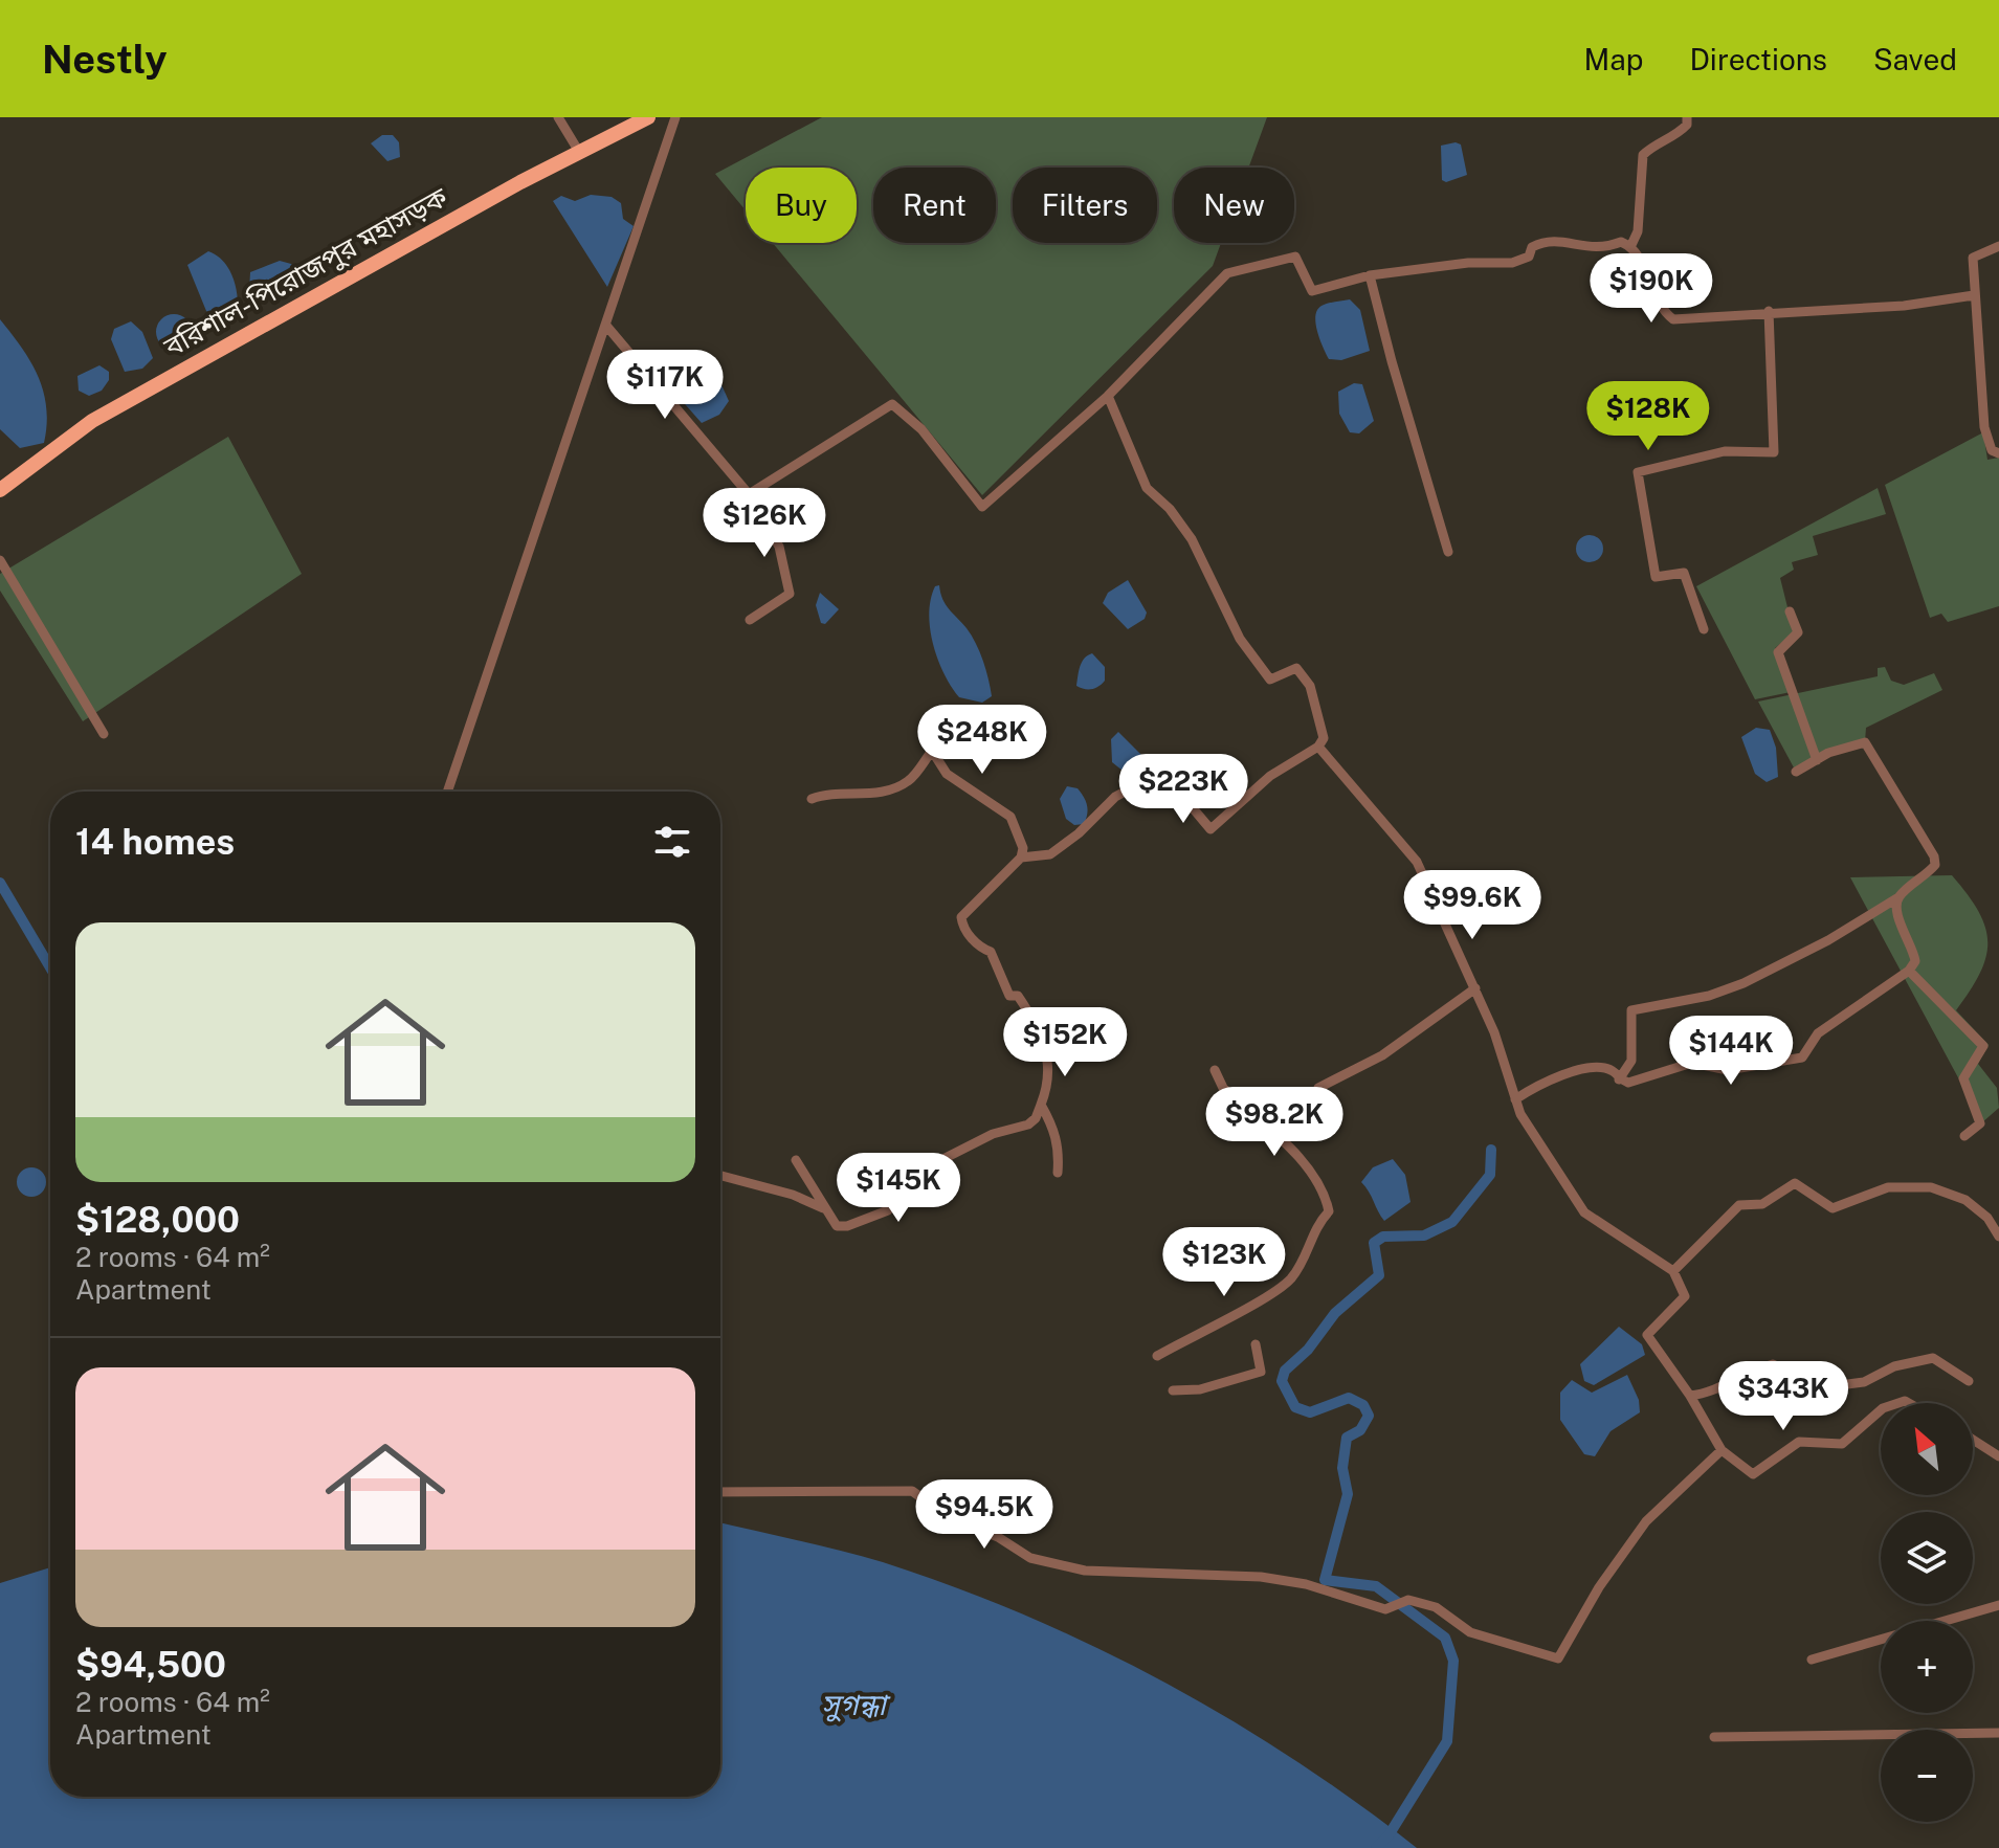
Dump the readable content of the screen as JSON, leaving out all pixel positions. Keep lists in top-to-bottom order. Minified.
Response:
{"streets":{"highway":["বরিশাল-পিরোজপুর মহাসড়ক"]},"water":["সুগন্ধা"],"north":"top left","page":{"header":"Nestly","nav":["Map","Directions","Saved"],"chip":["Buy","Rent","Filters","New"],"price":["$190K","$117K","$128K","$126K","$248K","$223K","$99.6K","$152K","$144K","$98.2K","$145K","$123K","$343K","$94.5K"],"heading":"14 homes","list":[{"name":"$128,000","note":"2 rooms · 64 m² · Apartment"},{"name":"$94,500","note":"2 rooms · 64 m² · Apartment"}],"map_buttons":["+","−"]}}
